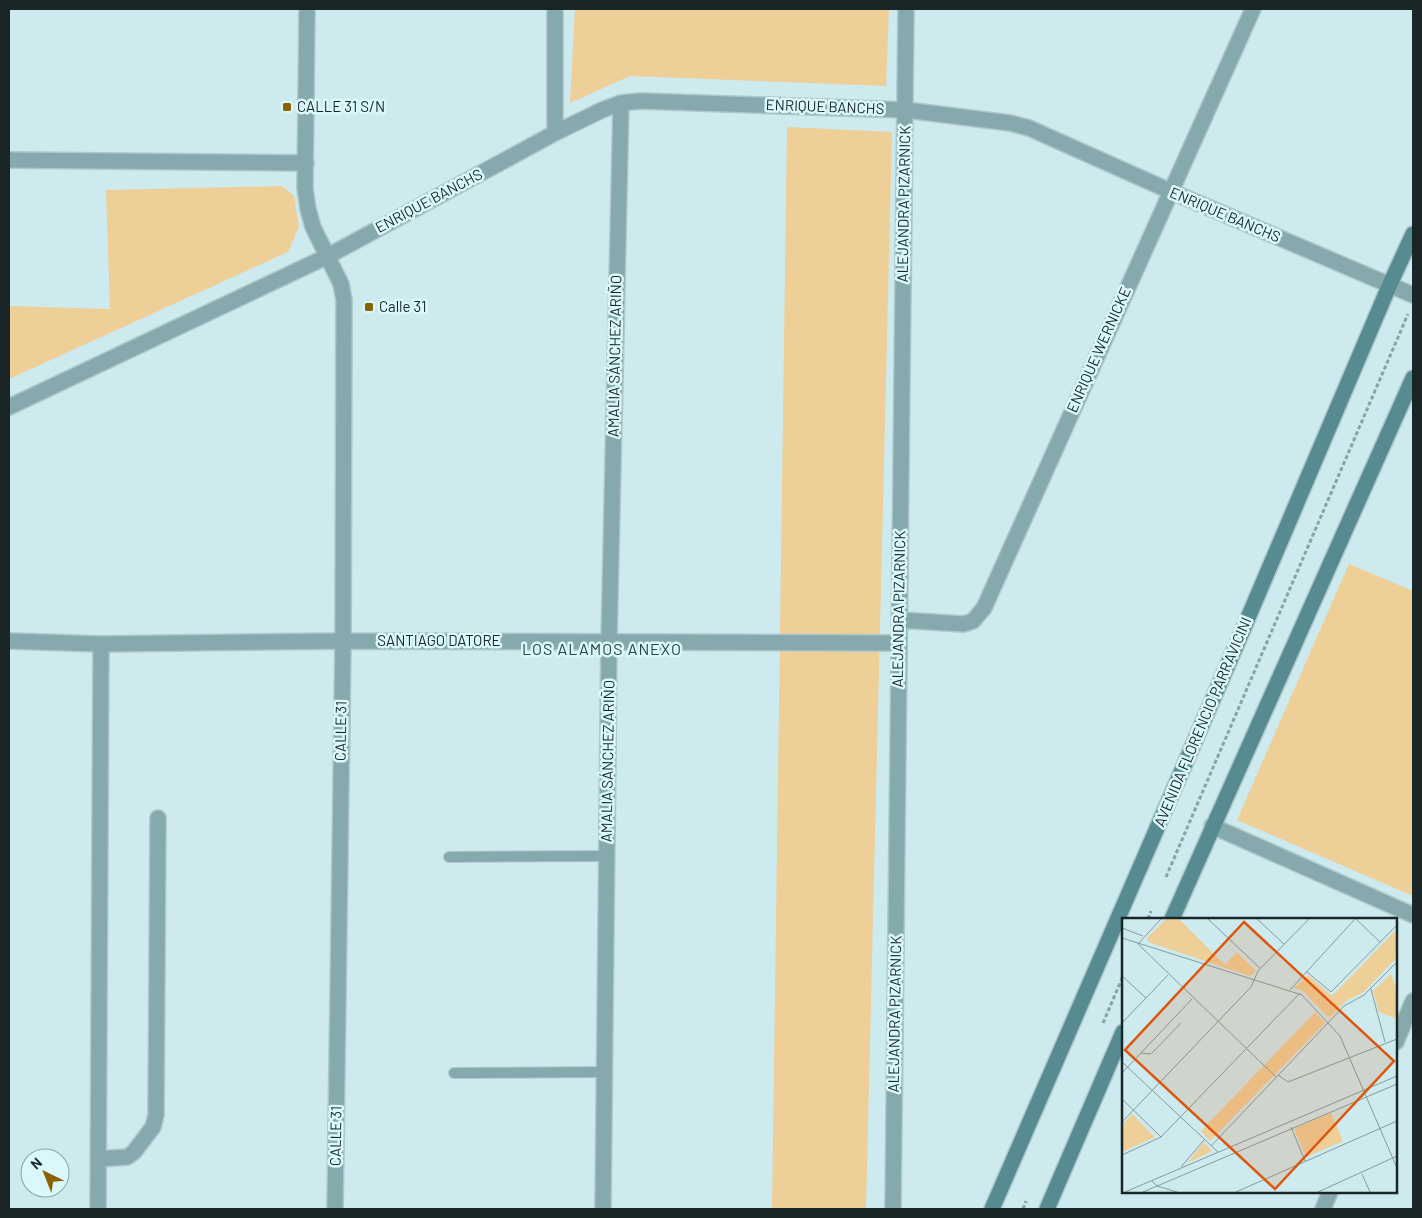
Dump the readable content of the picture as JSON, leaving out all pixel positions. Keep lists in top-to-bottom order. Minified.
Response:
{"streets":{"main road":["AVENIDA FLORENCIO PARRAVICINI"],"street":["ENRIQUE BANCHS","ALEJANDRA PIZARNICK","ENRIQUE WERNICKE","AMALIA SÁNCHEZ ARIÑO","SANTIAGO DATORE","CALLE 31"]},"crossings":[["ENRIQUE BANCHS","ALEJANDRA PIZARNICK"],["ENRIQUE BANCHS","ENRIQUE WERNICKE"],["ENRIQUE BANCHS","AMALIA SÁNCHEZ ARIÑO"],["ENRIQUE BANCHS","AVENIDA FLORENCIO PARRAVICINI"],["ENRIQUE BANCHS","CALLE 31"],["ALEJANDRA PIZARNICK","ENRIQUE WERNICKE"],["ALEJANDRA PIZARNICK","SANTIAGO DATORE"],["AMALIA SÁNCHEZ ARIÑO","SANTIAGO DATORE"],["SANTIAGO DATORE","CALLE 31"]],"districts":["LOS ALAMOS ANEXO"],"places":{"transit":["CALLE 31 S/N","Calle 31"]},"north":"top left"}
